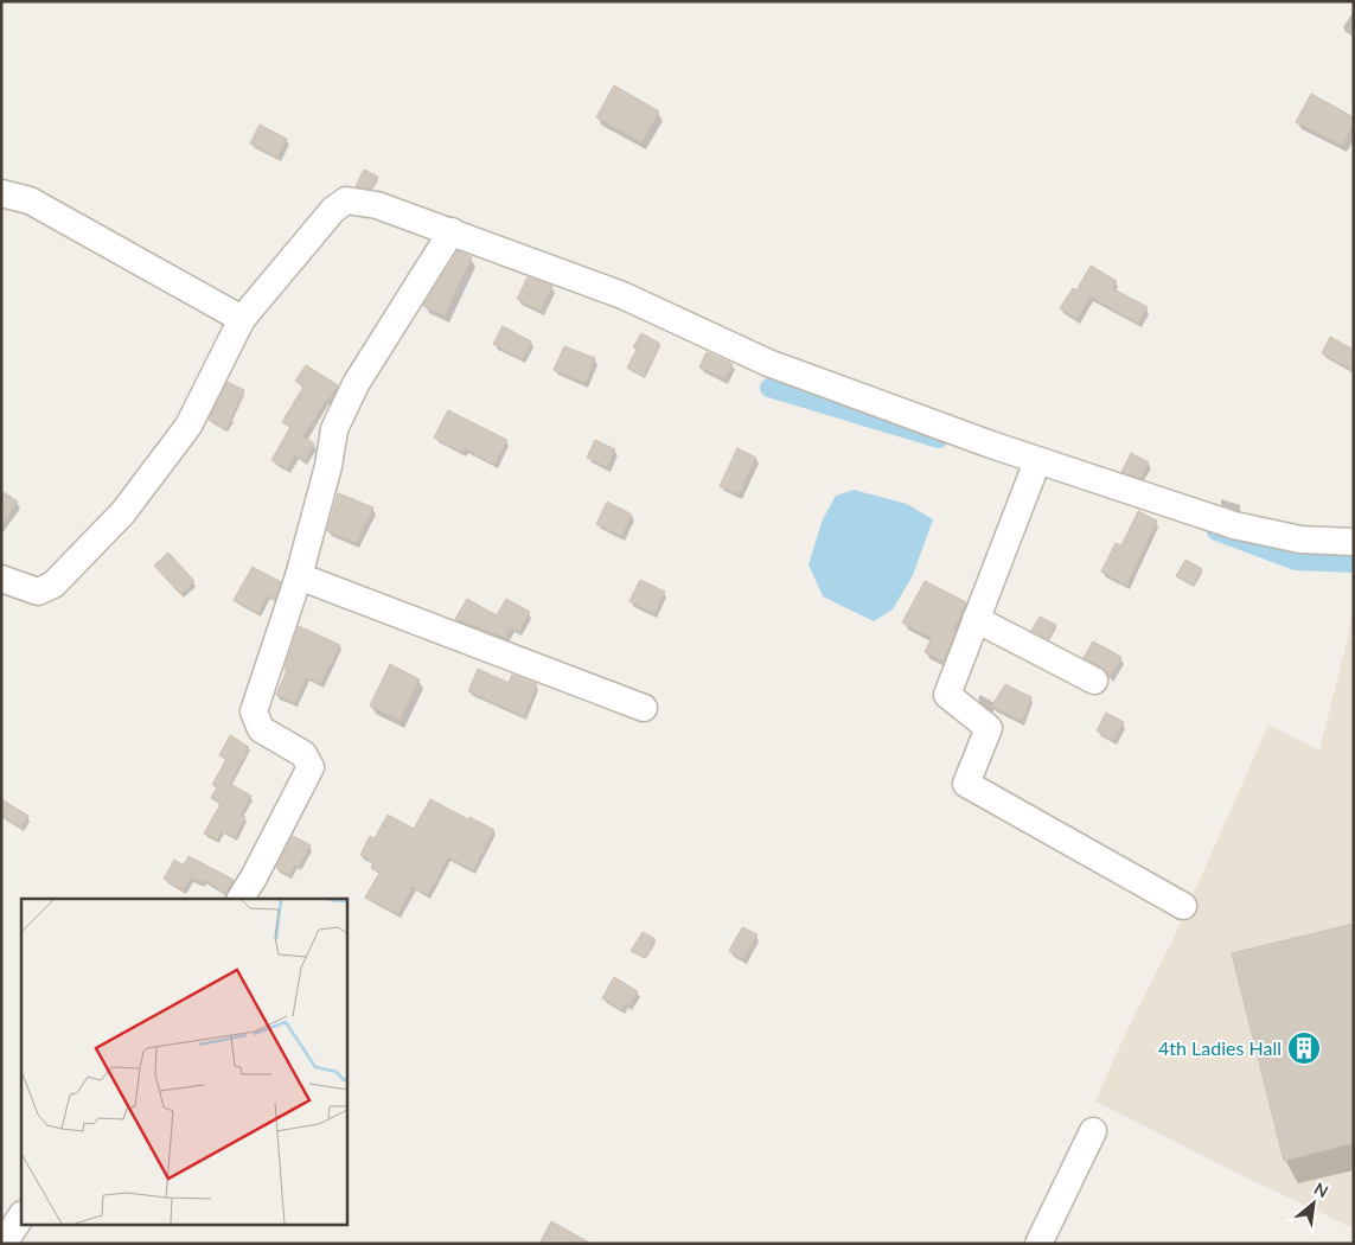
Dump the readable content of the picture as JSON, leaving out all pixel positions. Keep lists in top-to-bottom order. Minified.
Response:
{"places":{"building":["4th Ladies Hall"]},"north":"top right"}
